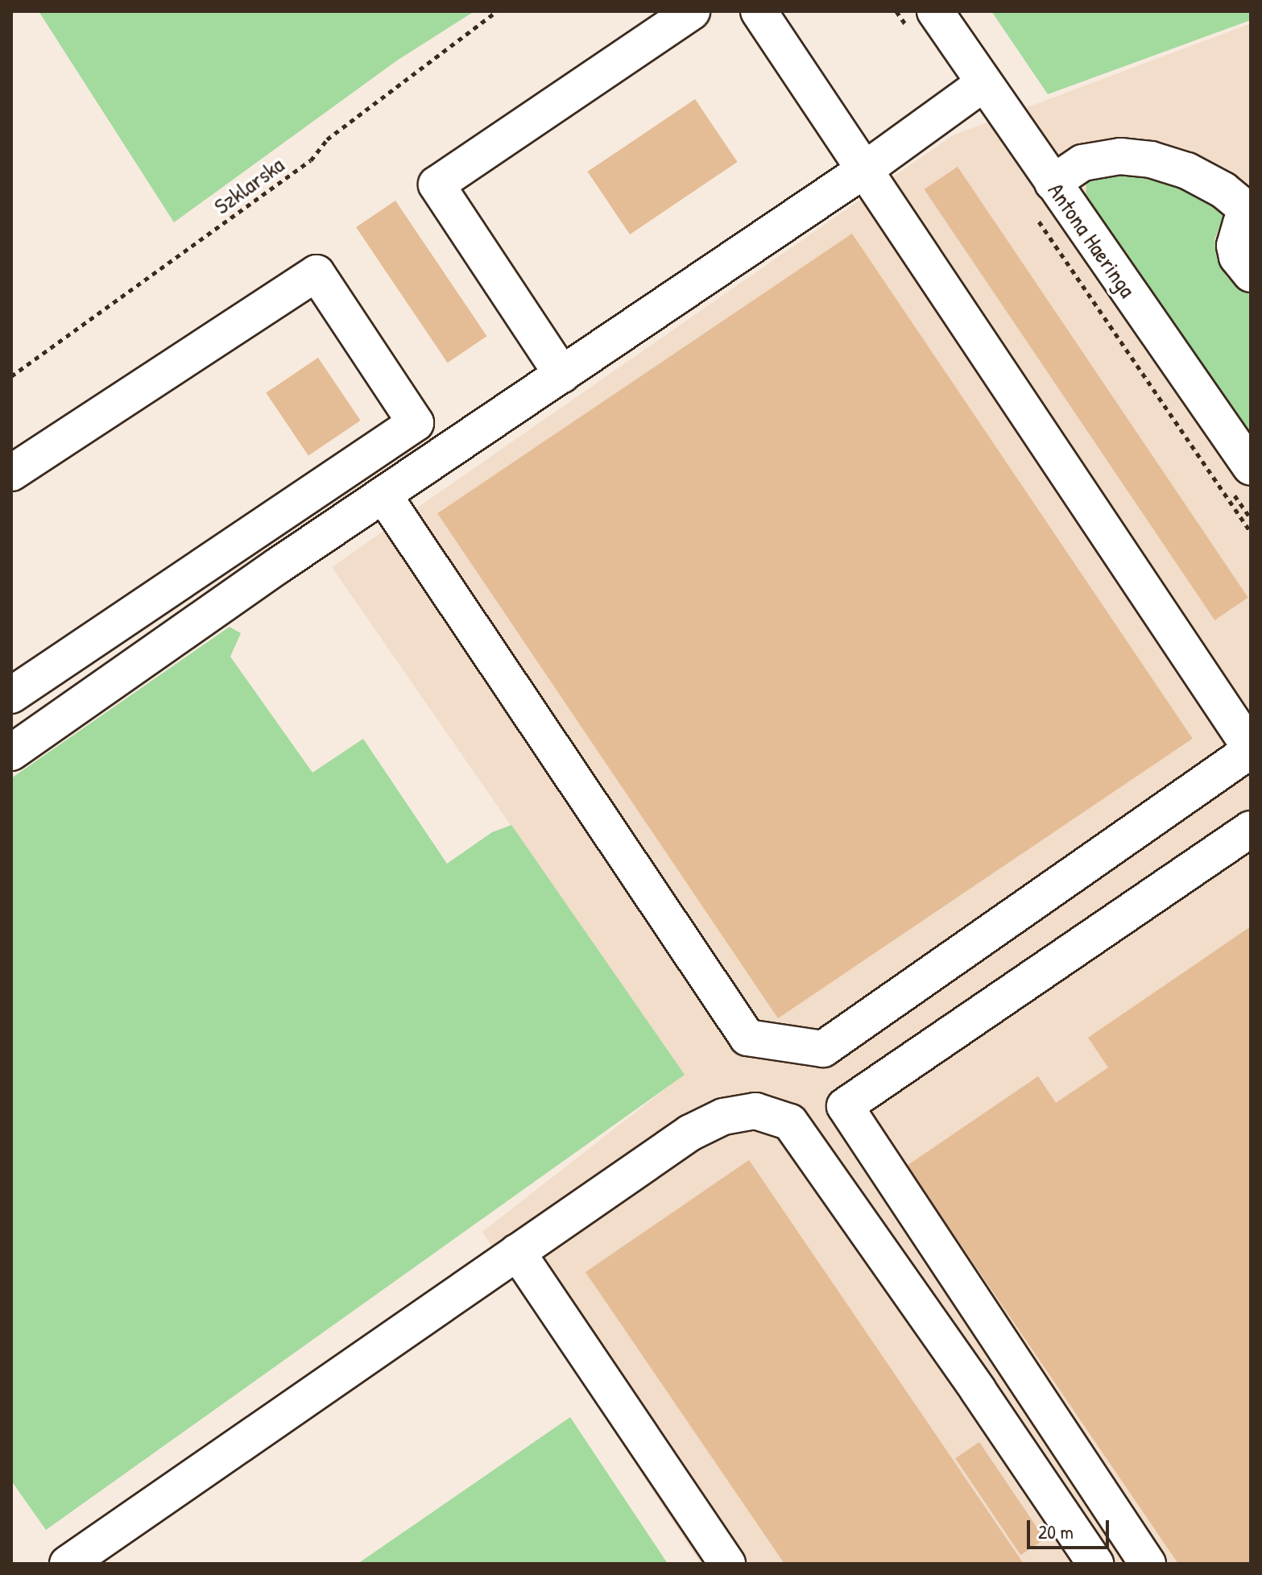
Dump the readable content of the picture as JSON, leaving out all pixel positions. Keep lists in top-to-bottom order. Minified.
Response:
{"streets":{"street":["Antona Haeringa"],"path":["Szklarska"]},"scale_bar":"20 m"}
